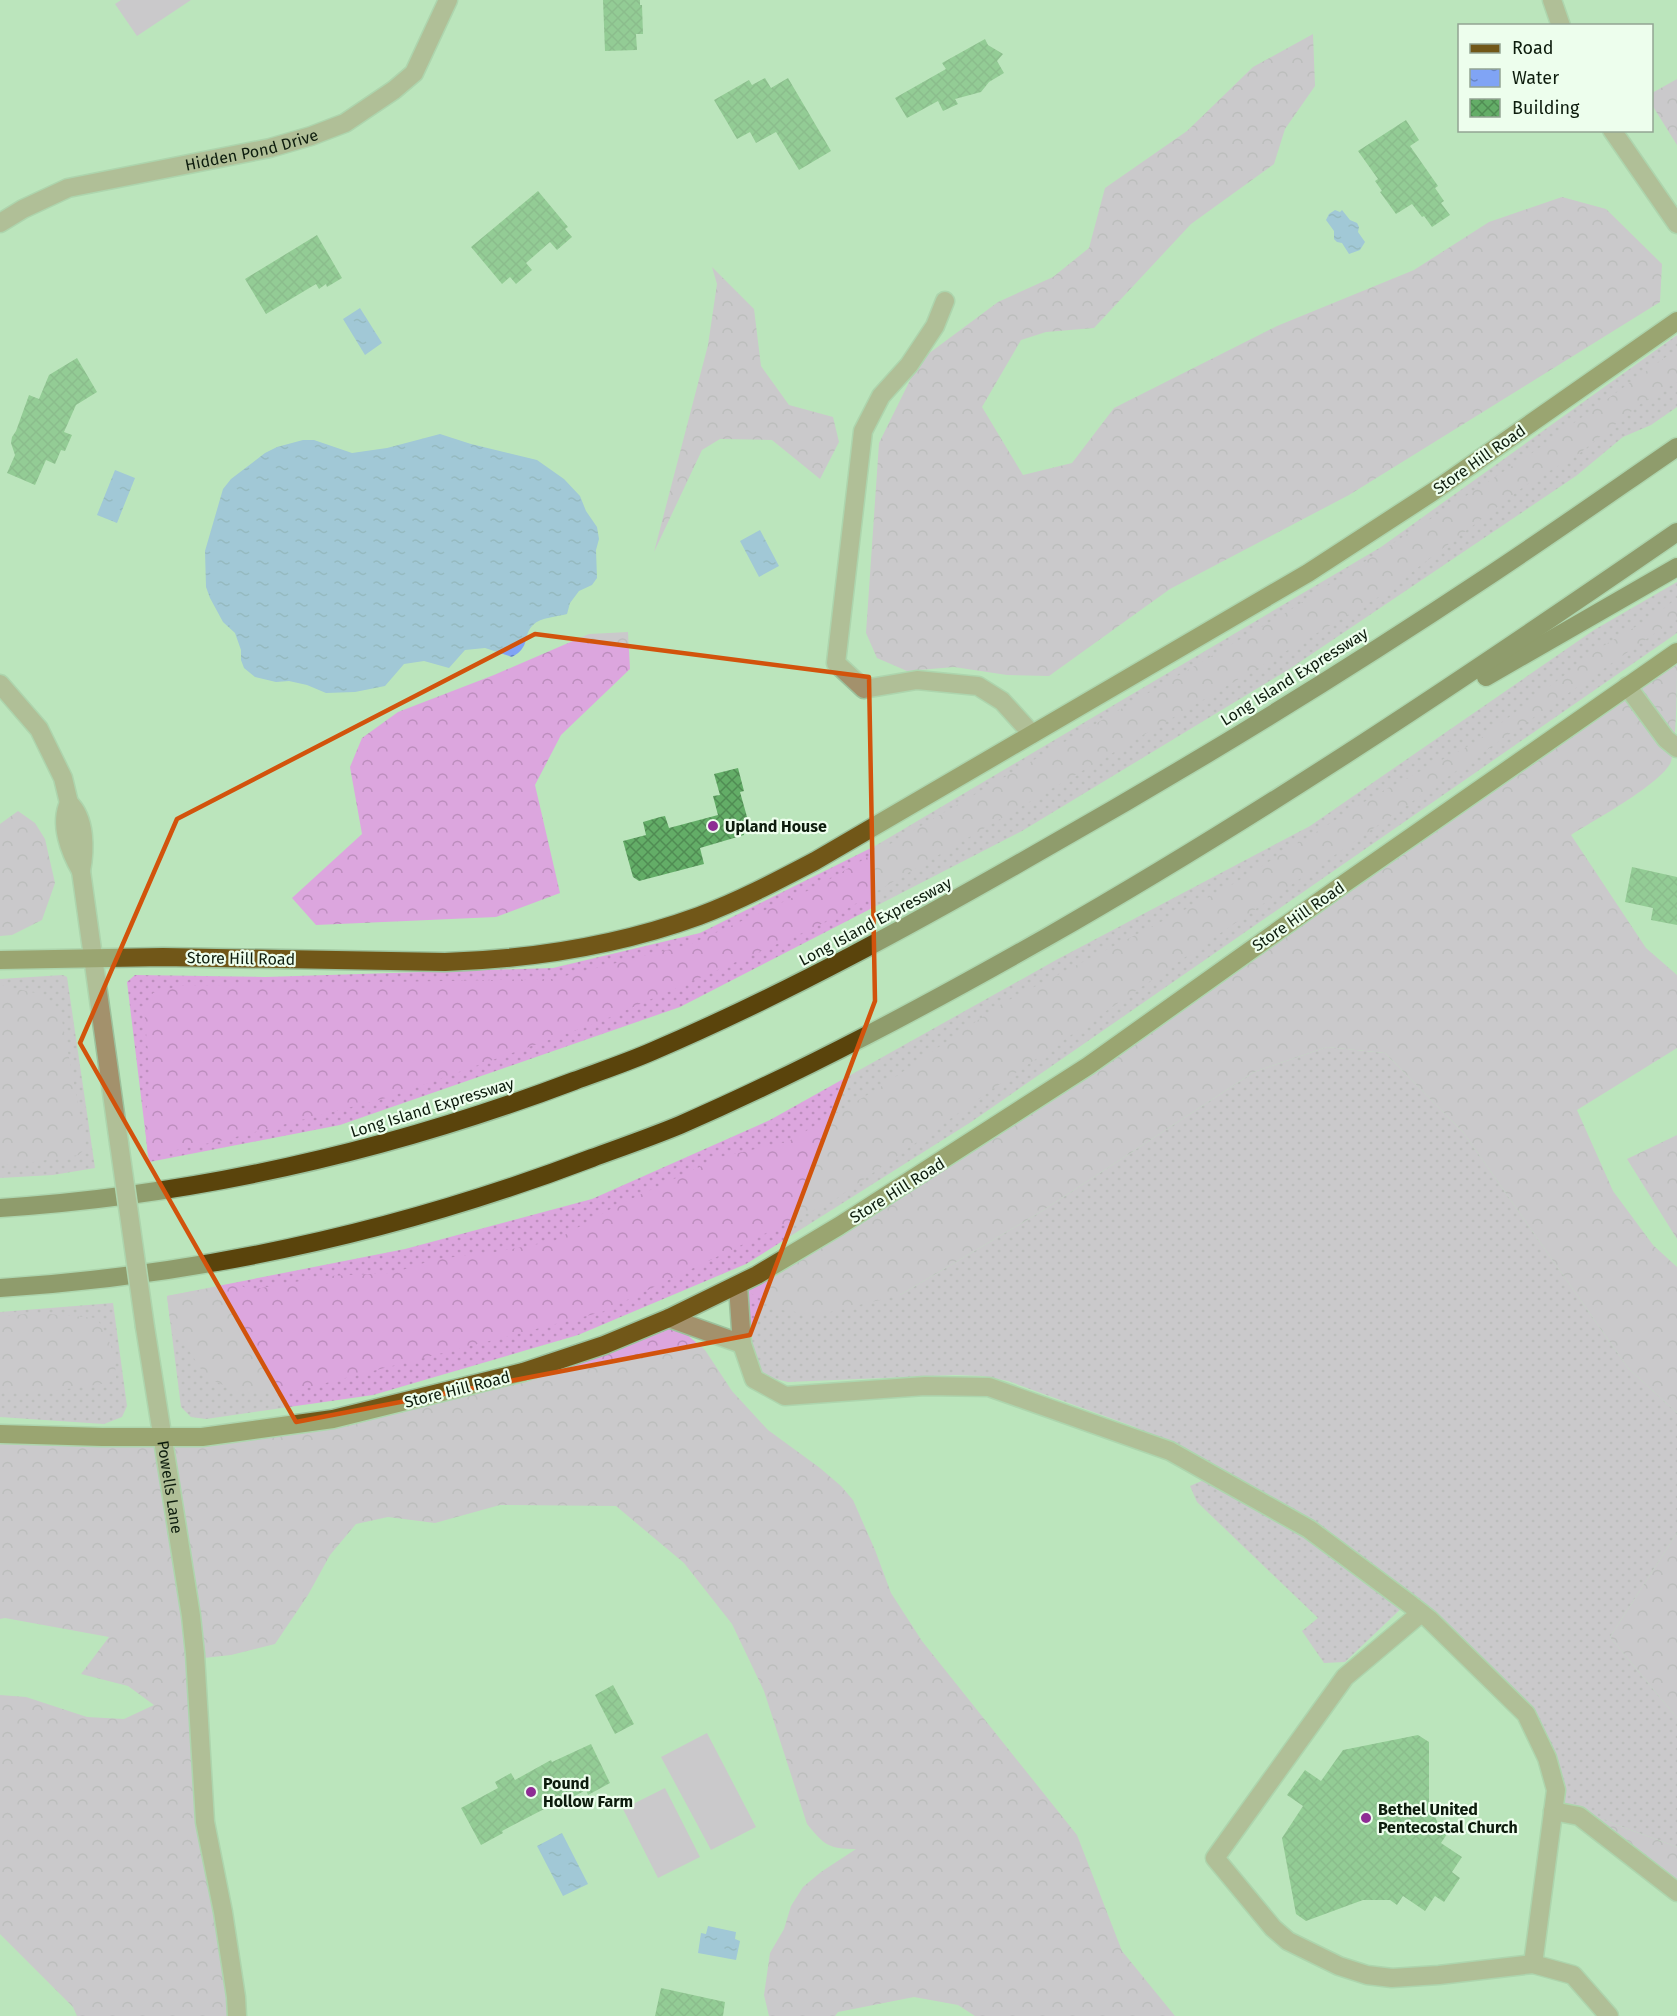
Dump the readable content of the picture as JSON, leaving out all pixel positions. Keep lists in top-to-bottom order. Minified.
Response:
{"streets":{"highway":["Long Island Expressway"],"main road":["Store Hill Road"],"street":["Hidden Pond Drive","Powells Lane"]},"crossings":[["Store Hill Road","Powells Lane"]],"places":["Upland House","Pound Hollow Farm","Bethel United Pentecostal Church"],"legend":["Road","Water","Building"]}
